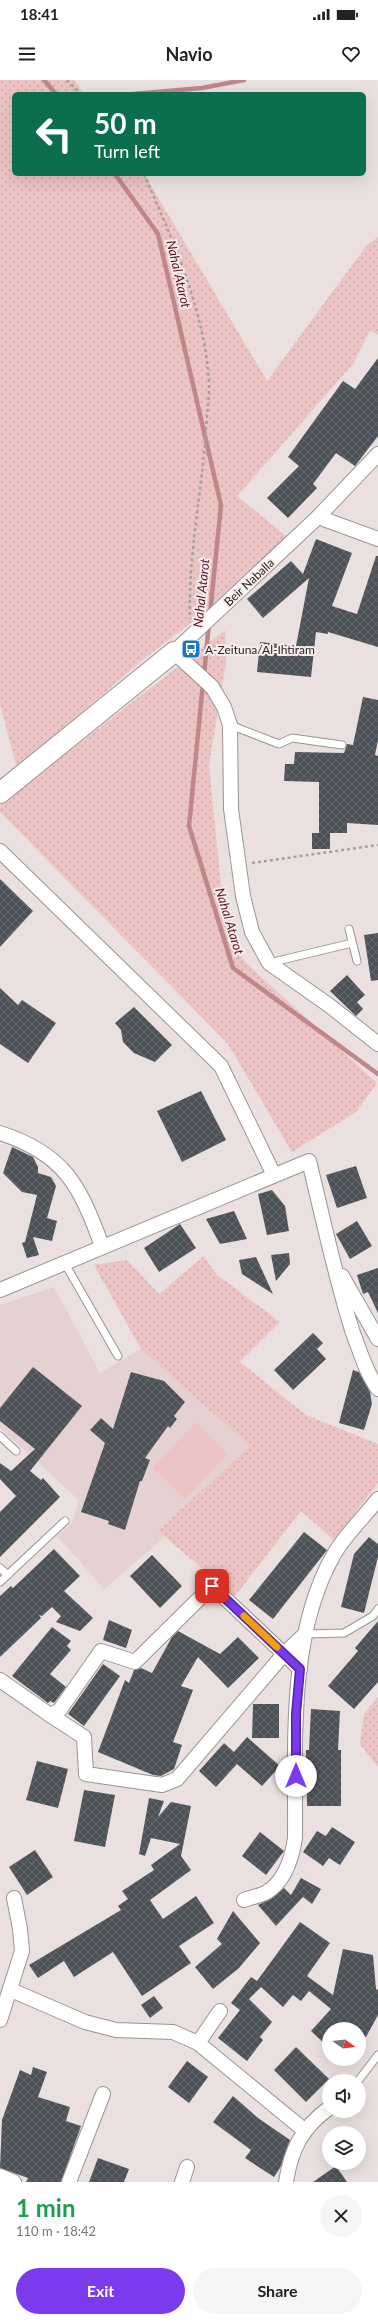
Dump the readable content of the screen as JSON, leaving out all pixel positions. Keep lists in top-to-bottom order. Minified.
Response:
{"streets":{"street":["Beir Naballa"]},"water":["Nahal Atarot"],"places":{"bus stop":["A-Zeituna/Al-Ihtiram"]},"north":"right","page":{"status":"18:41","header":"Navio","turn":["50 m","Turn left"],"heading":["1 min","110 m · 18:42"],"buttons":["Exit","Share"]}}
